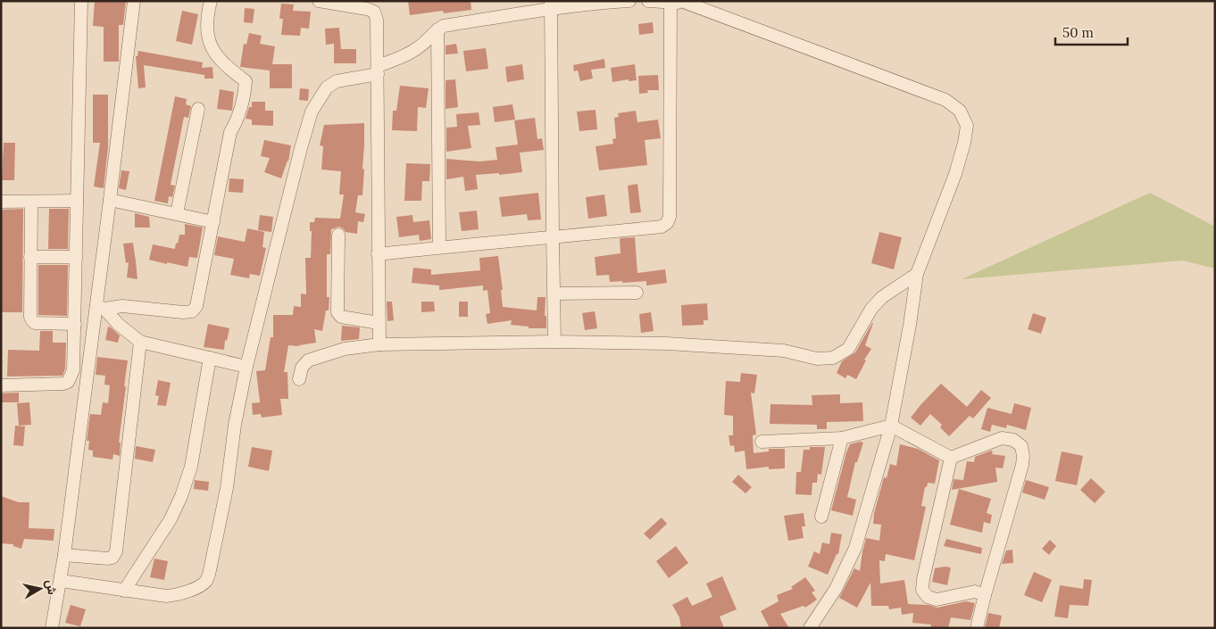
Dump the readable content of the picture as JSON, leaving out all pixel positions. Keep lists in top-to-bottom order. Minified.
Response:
{"scale_bar":"50 m","north":"right"}
